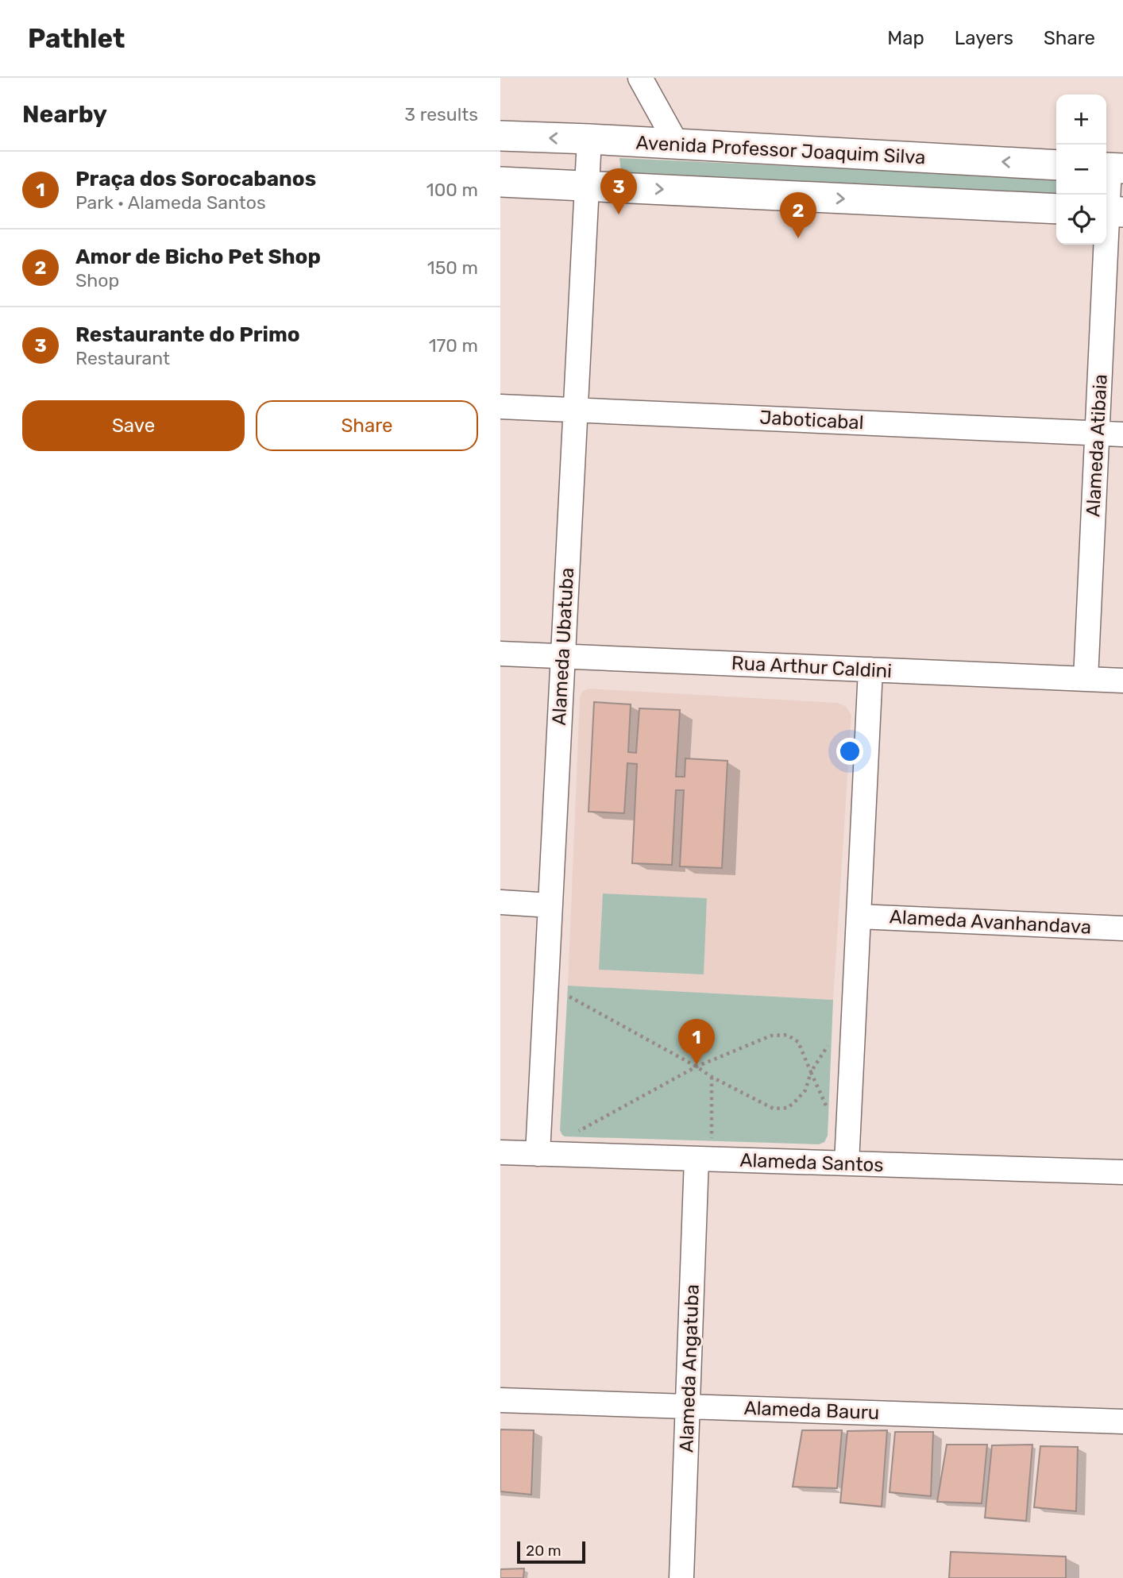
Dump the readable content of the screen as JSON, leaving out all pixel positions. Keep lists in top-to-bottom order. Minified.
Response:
{"streets":{"main road":["Avenida Professor Joaquim Silva"],"street":["Jaboticabal","Alameda Atibaia","Alameda Ubatuba","Rua Arthur Caldini","Alameda Avanhandava","Alameda Santos","Alameda Angatuba","Alameda Bauru"]},"crossings":[["Avenida Professor Joaquim Silva","Alameda Ubatuba"],["Jaboticabal","Alameda Atibaia"],["Jaboticabal","Alameda Ubatuba"],["Alameda Atibaia","Rua Arthur Caldini"],["Alameda Ubatuba","Rua Arthur Caldini"],["Alameda Ubatuba","Alameda Santos"],["Alameda Santos","Alameda Angatuba"],["Alameda Angatuba","Alameda Bauru"]],"scale_bar":"20 m","page":{"header":"Pathlet","nav":["Map","Layers","Share"],"heading":["Nearby","3 results"],"map_buttons":["+","−"],"list":[{"mark":"1","name":"Praça dos Sorocabanos","note":"Park · Alameda Santos","value":"100 m"},{"mark":"2","name":"Amor de Bicho Pet Shop","note":"Shop","value":"150 m"},{"mark":"3","name":"Restaurante do Primo","note":"Restaurant","value":"170 m"}],"pins":["3","2","1"],"buttons":["Save","Share"],"scale":"20 m"}}
